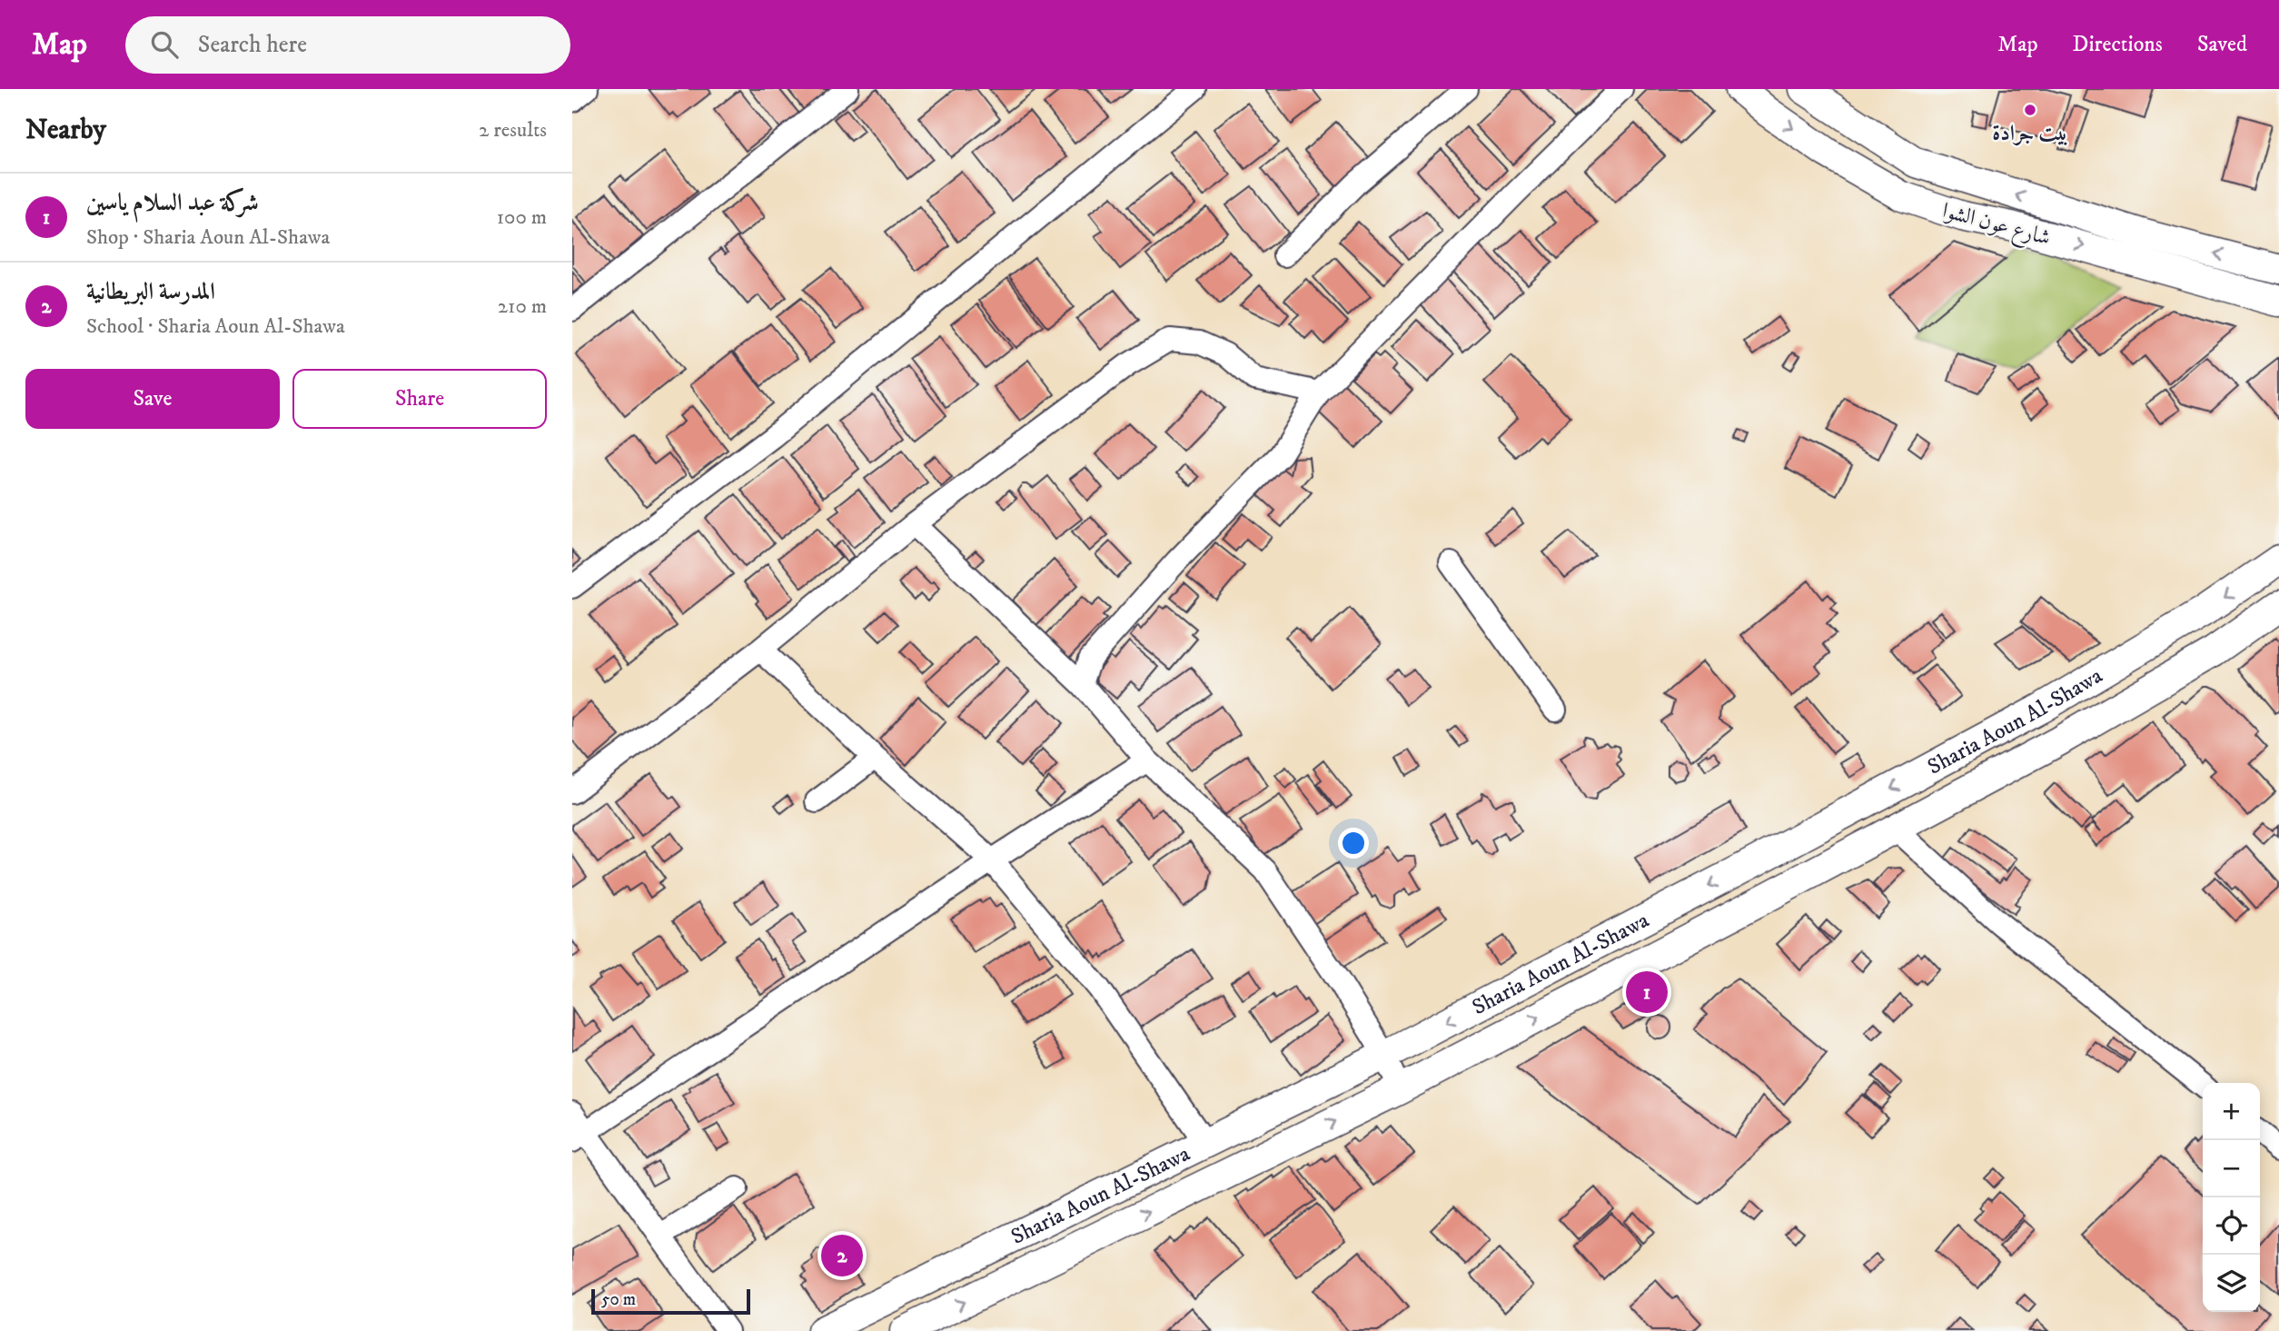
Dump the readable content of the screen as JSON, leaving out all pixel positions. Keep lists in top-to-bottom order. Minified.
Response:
{"streets":{"main road":["شارع عون الشوا","Sharia Aoun Al-Shawa"]},"places":["بيت جرادة"],"scale_bar":"50 m","page":{"header":"Map","search":"Search here","nav":["Map","Directions","Saved"],"heading":["Nearby","2 results"],"list":[{"mark":"1","name":"شركة عبد السلام ياسين","note":"Shop · Sharia Aoun Al-Shawa","value":"100 m"},{"mark":"2","name":"المدرسة البريطانية","note":"School · Sharia Aoun Al-Shawa","value":"210 m"}],"buttons":["Save","Share"],"pins":["1","2"],"map_buttons":["+","−"],"scale":"50 m"}}
